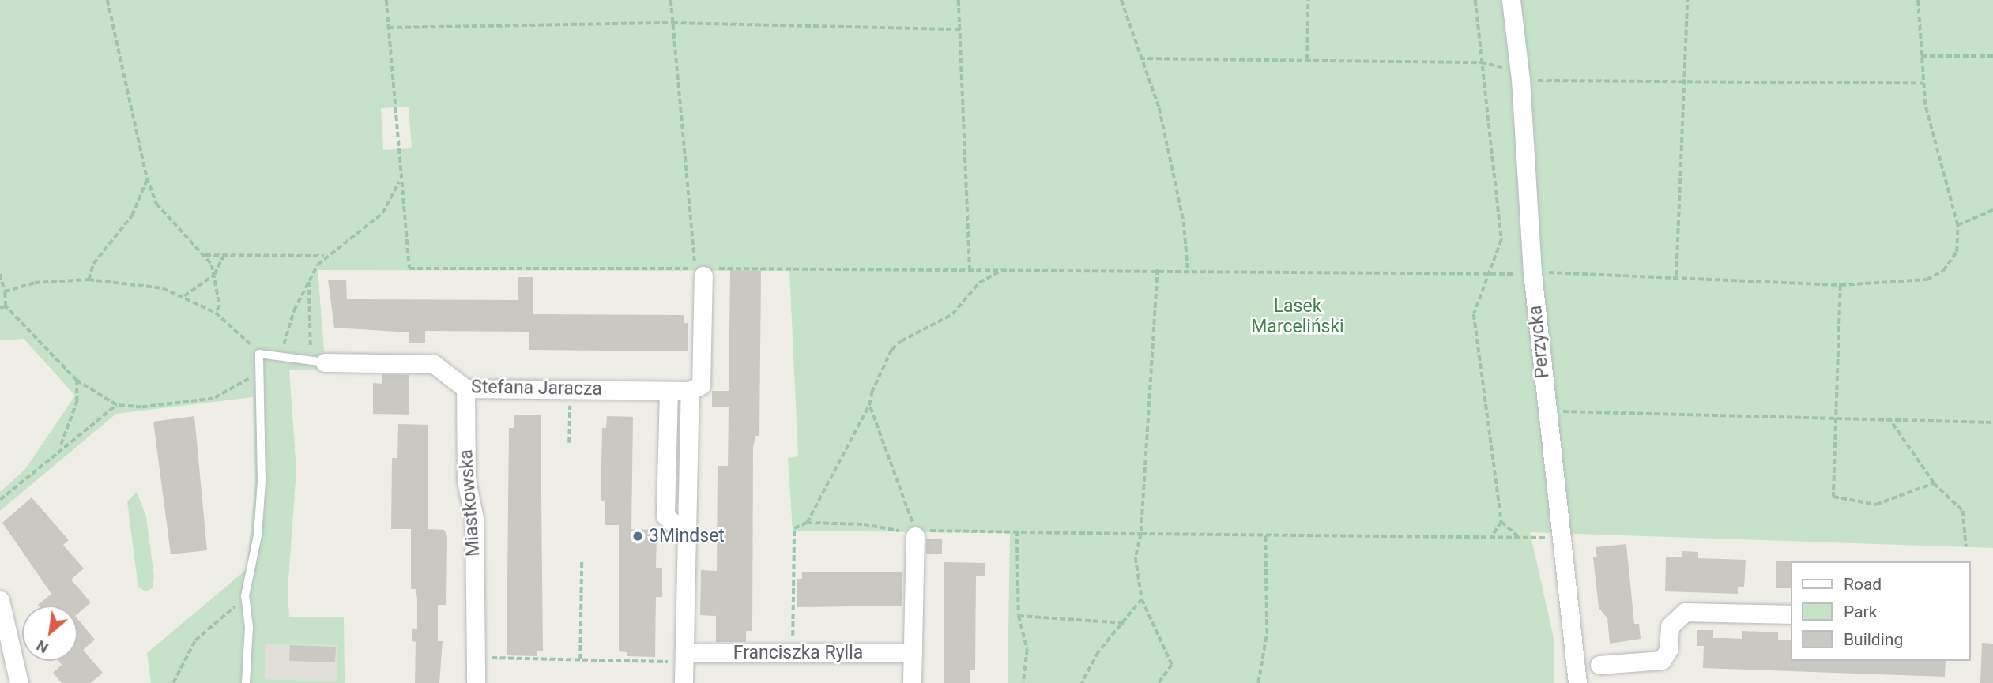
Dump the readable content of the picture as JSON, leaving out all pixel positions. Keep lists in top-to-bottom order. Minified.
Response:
{"streets":{"street":["Perzycka","Stefana Jaracza","Miastkowska","Franciszka Rylla"]},"crossings":[["Stefana Jaracza","Miastkowska"]],"parks":["Lasek Marceliński"],"places":["3Mindset"],"legend":["Road","Park","Building"],"north":"bottom left"}
